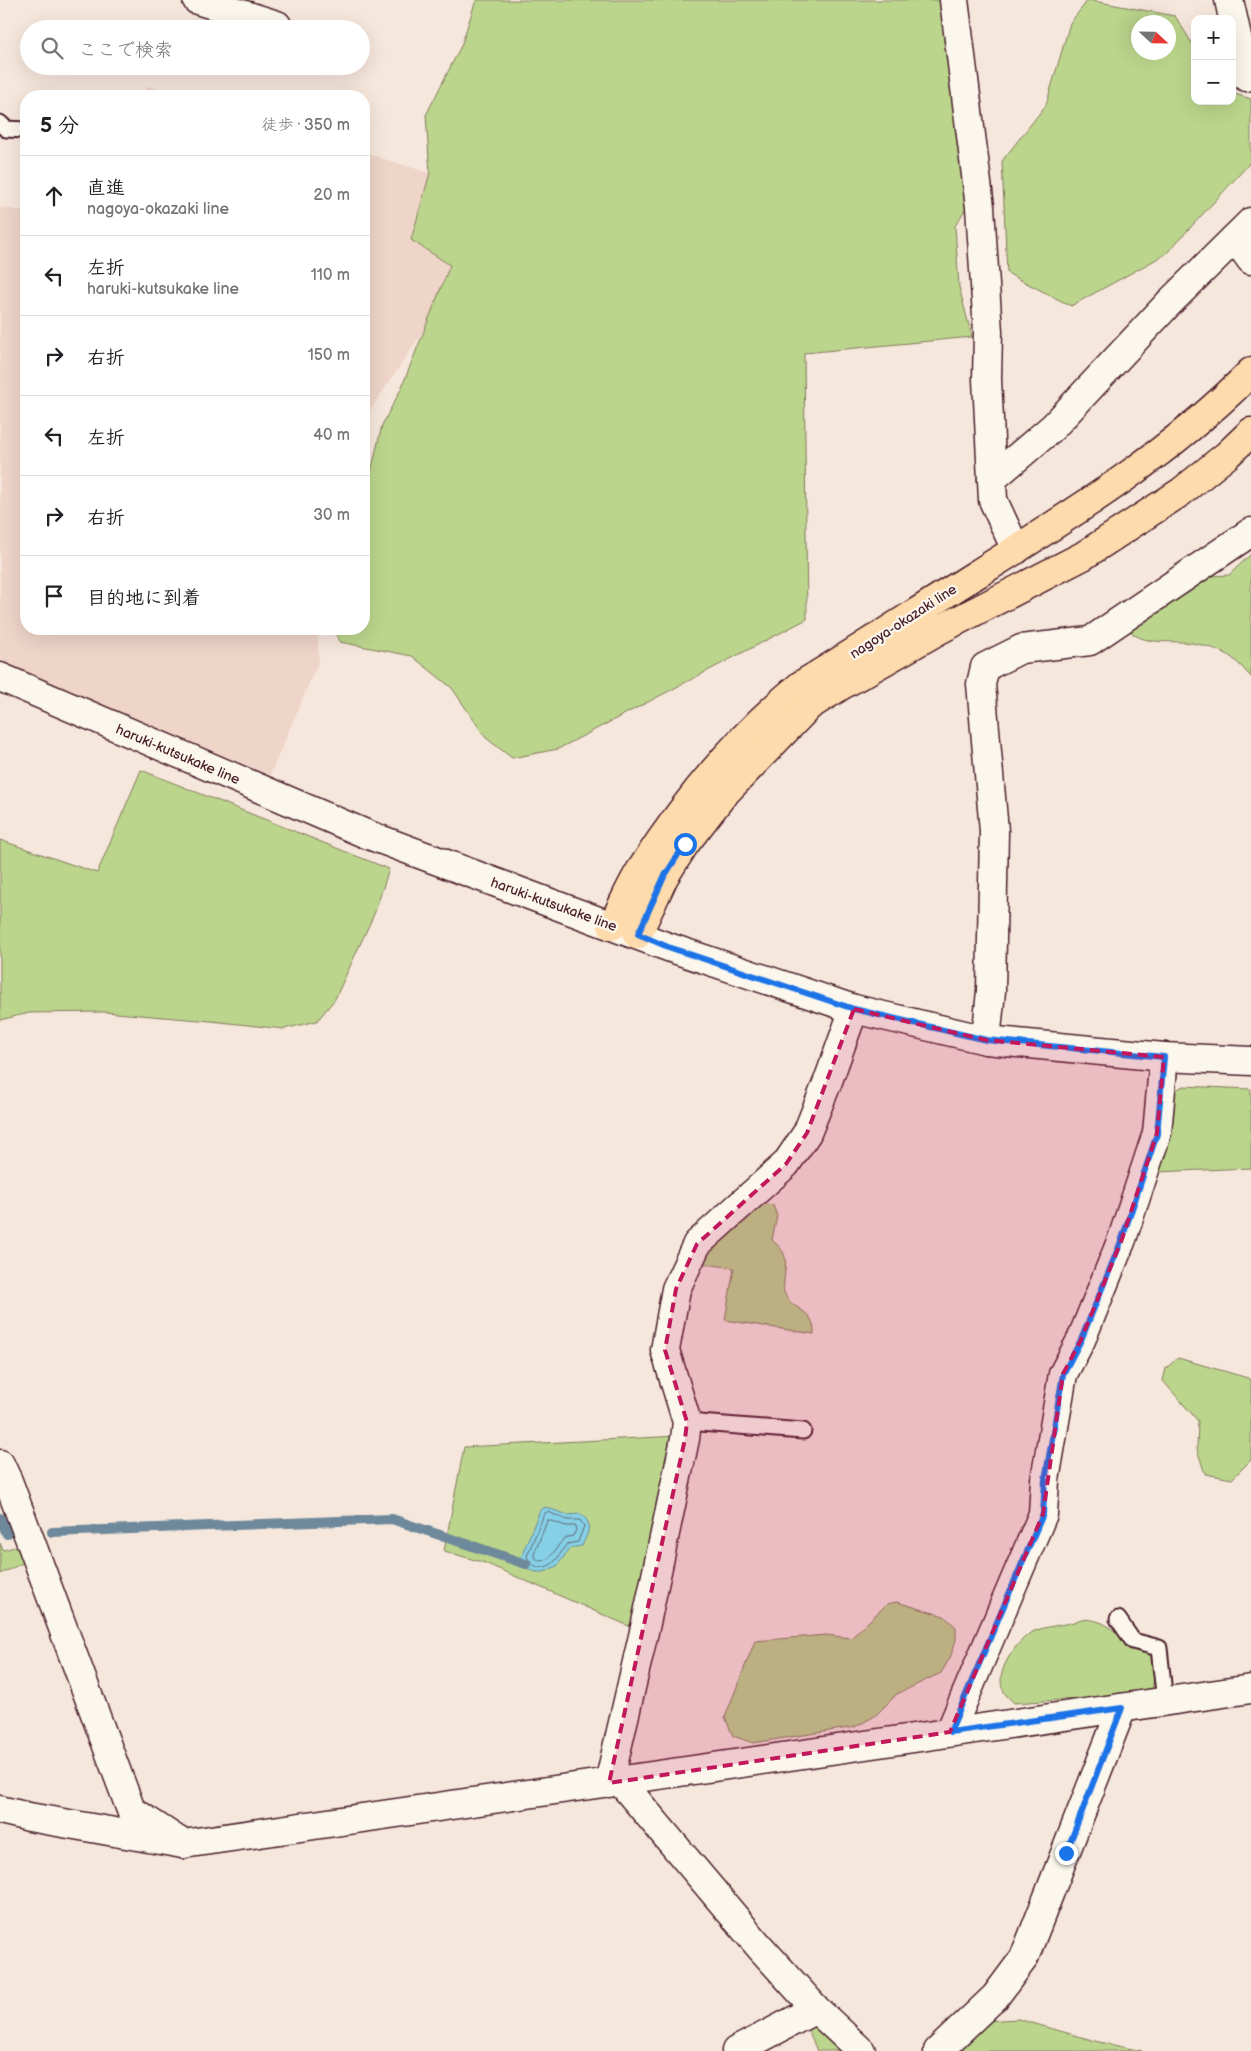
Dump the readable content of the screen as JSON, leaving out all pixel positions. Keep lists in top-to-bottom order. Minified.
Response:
{"streets":{"main road":["nagoya-okazaki line"],"street":["haruki-kutsukake line"]},"crossings":[["nagoya-okazaki line","haruki-kutsukake line"]],"north":"right","page":{"map_buttons":["+","−"],"search":"ここで検索","heading":["5 分","徒歩 · 350 m"],"list":[["直進","nagoya-okazaki line","20 m"],["左折","haruki-kutsukake line","110 m"],["右折","150 m"],["左折","40 m"],["右折","30 m"],"目的地に到着"]}}
